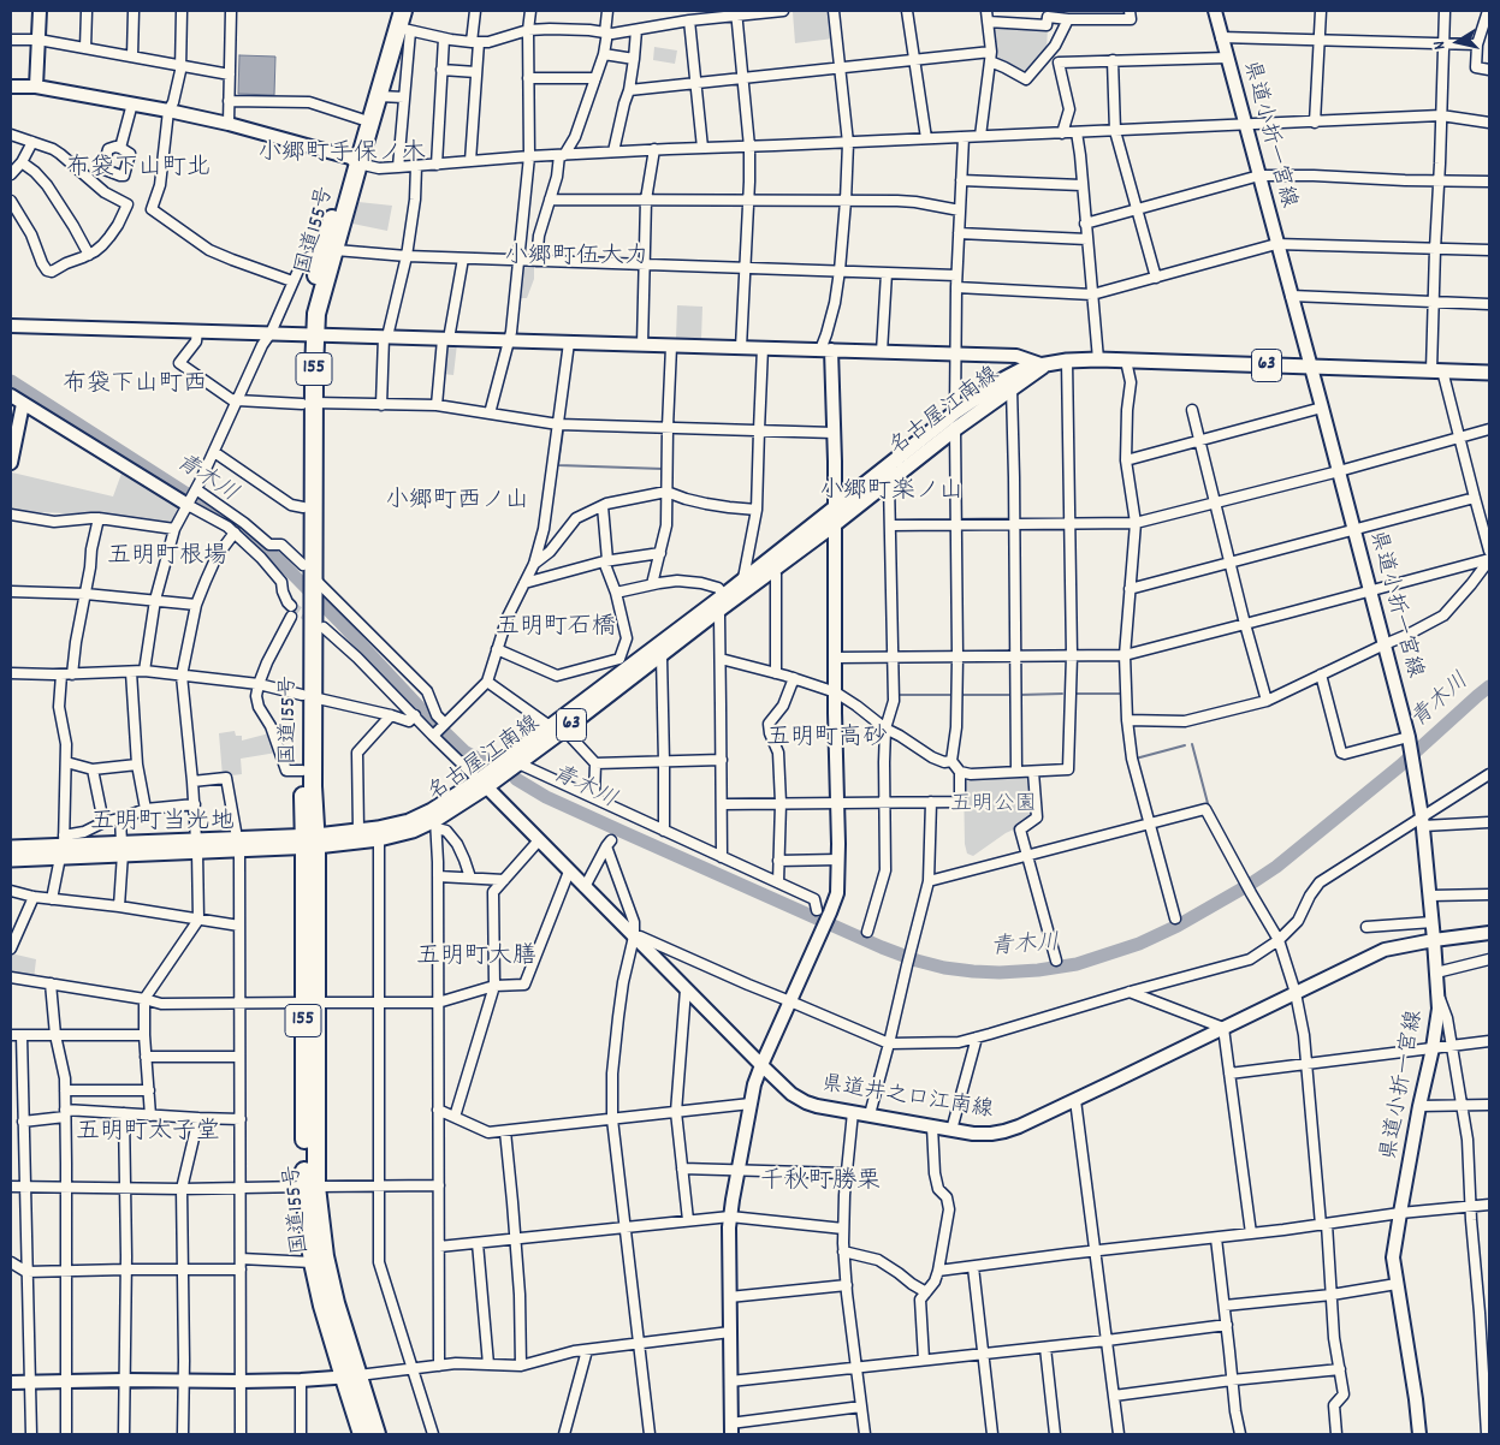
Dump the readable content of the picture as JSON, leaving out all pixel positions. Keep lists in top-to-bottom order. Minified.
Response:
{"streets":{"highway":["国道155号","155"],"main road":["63","名古屋江南線"],"street":["県道小折一宮線","県道井之口江南線"]},"crossings":[["県道小折一宮線","名古屋江南線"],["県道小折一宮線","県道井之口江南線"],["国道155号","名古屋江南線"],["名古屋江南線","県道井之口江南線"]],"districts":["小郷町手保ノ木","布袋下山町北","小郷町伍大力","布袋下山町西","小郷町楽ノ山","小郷町西ノ山","五明町根場","五明町石橋","五明町高砂","五明町当光地","五明町大膳","五明町太子堂","千秋町勝栗"],"water":["青木川"],"parks":["五明公園"],"north":"left"}
